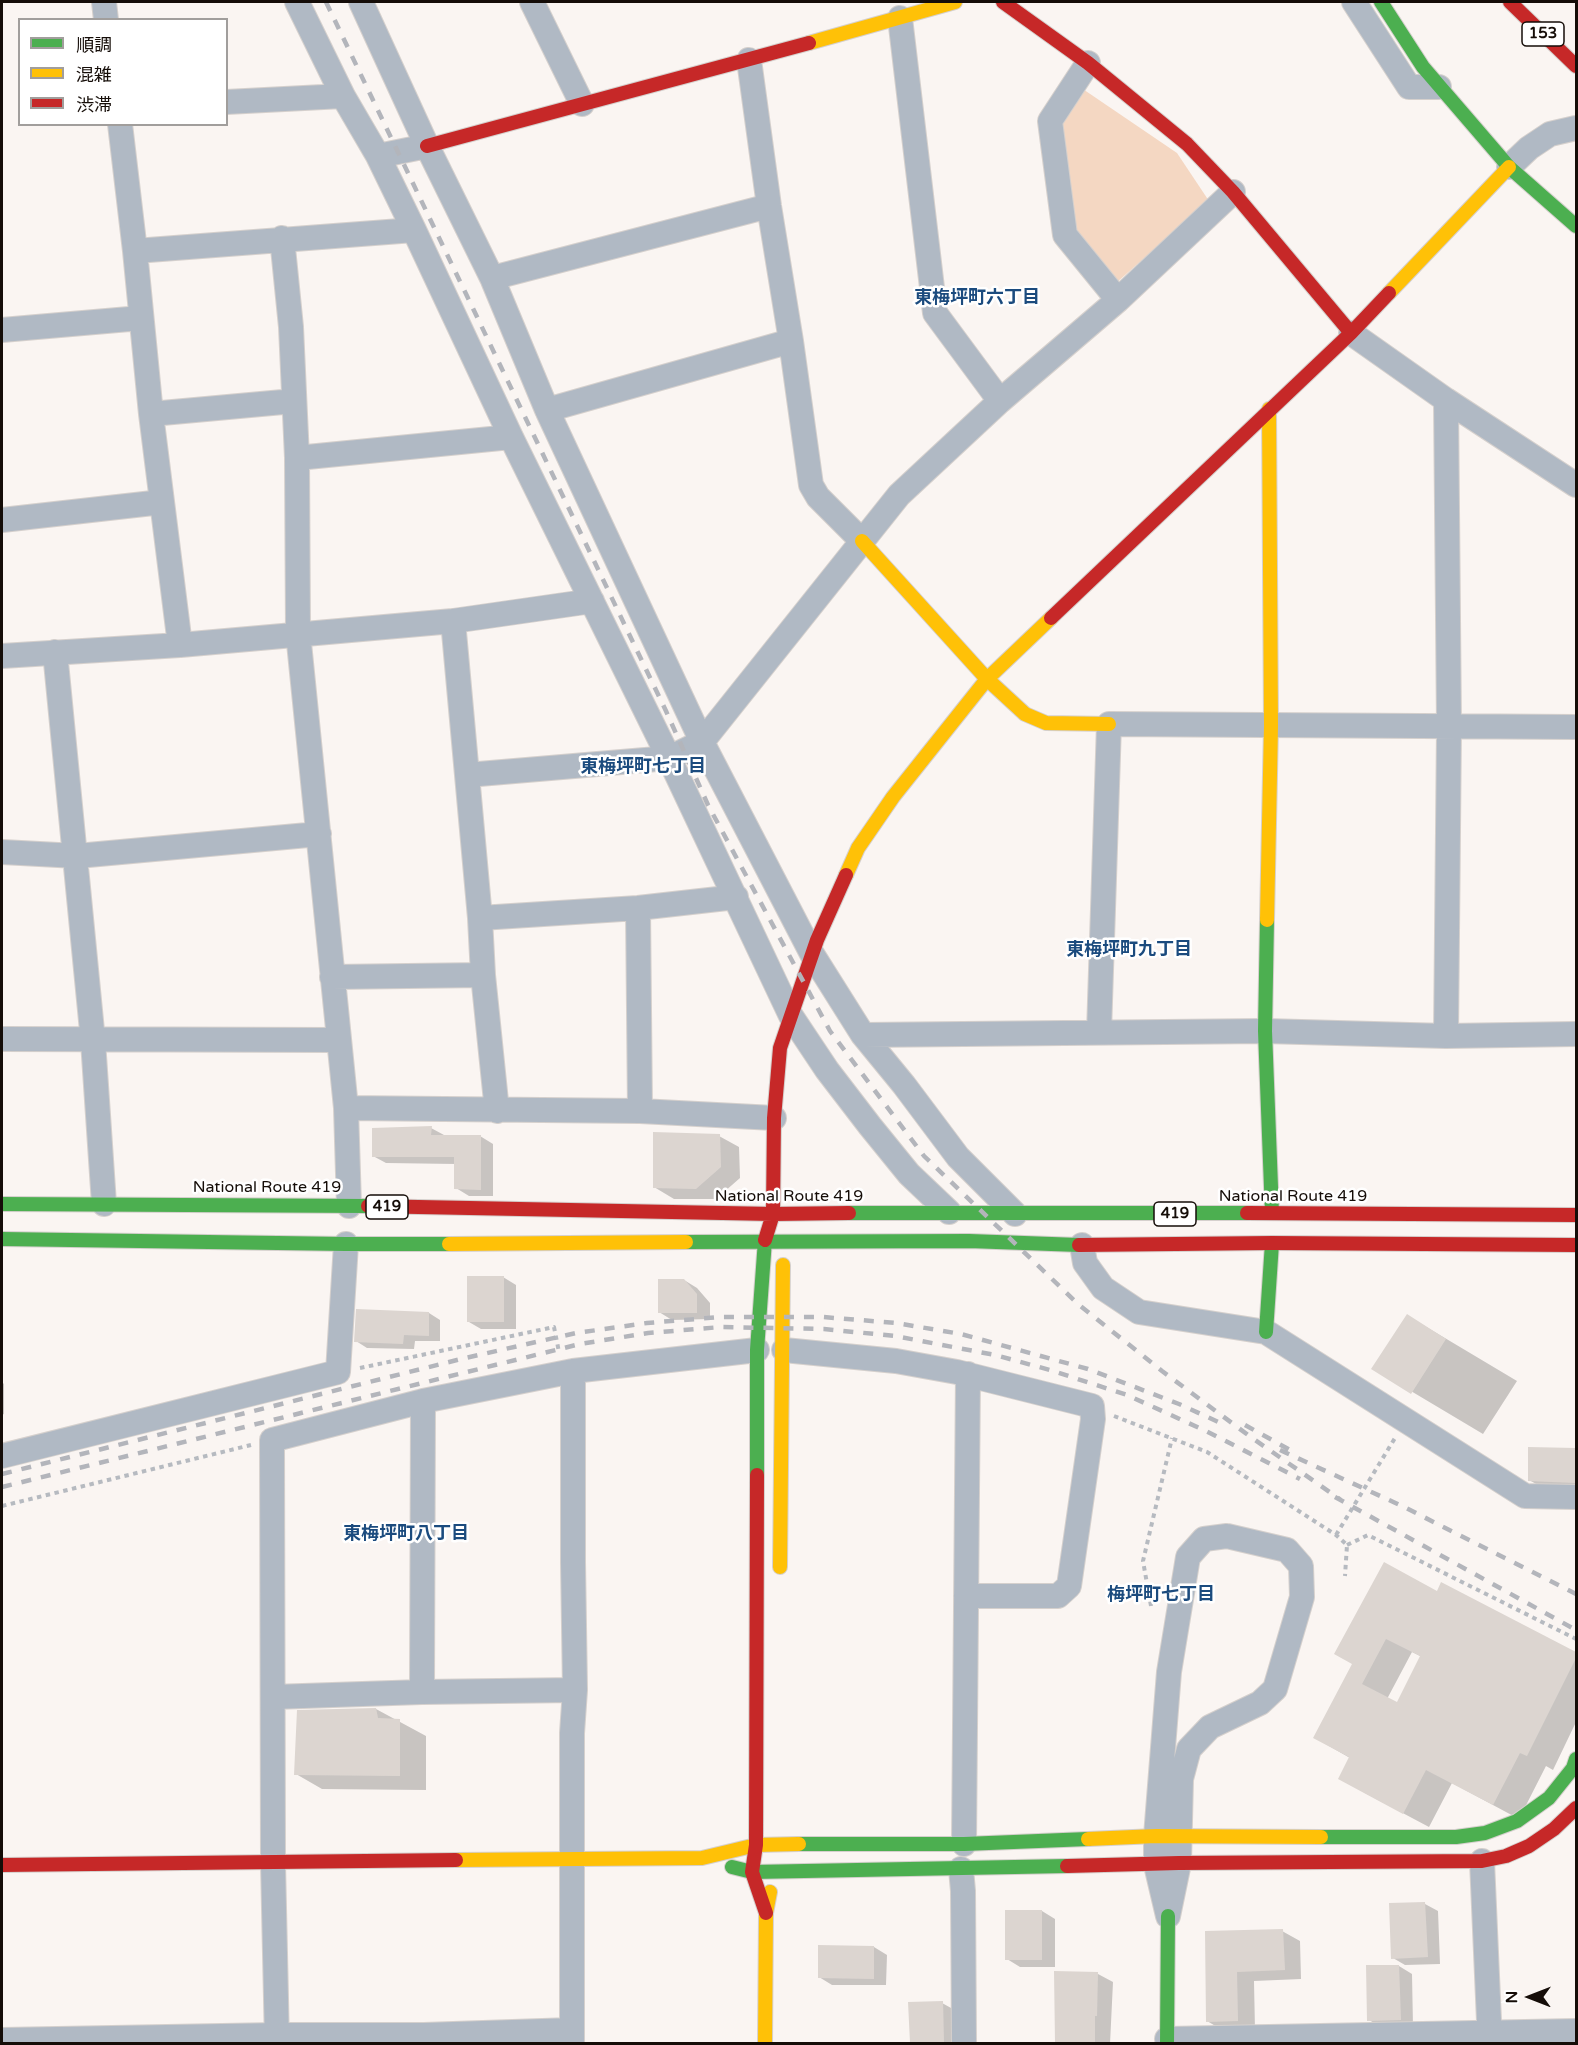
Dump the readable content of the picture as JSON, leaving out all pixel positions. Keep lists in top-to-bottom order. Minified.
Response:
{"streets":{"main road":["153","National Route 419","419"]},"districts":["東梅坪町六丁目","東梅坪町七丁目","東梅坪町九丁目","東梅坪町八丁目","梅坪町七丁目"],"legend":["順調","混雑","渋滞"],"north":"left"}
